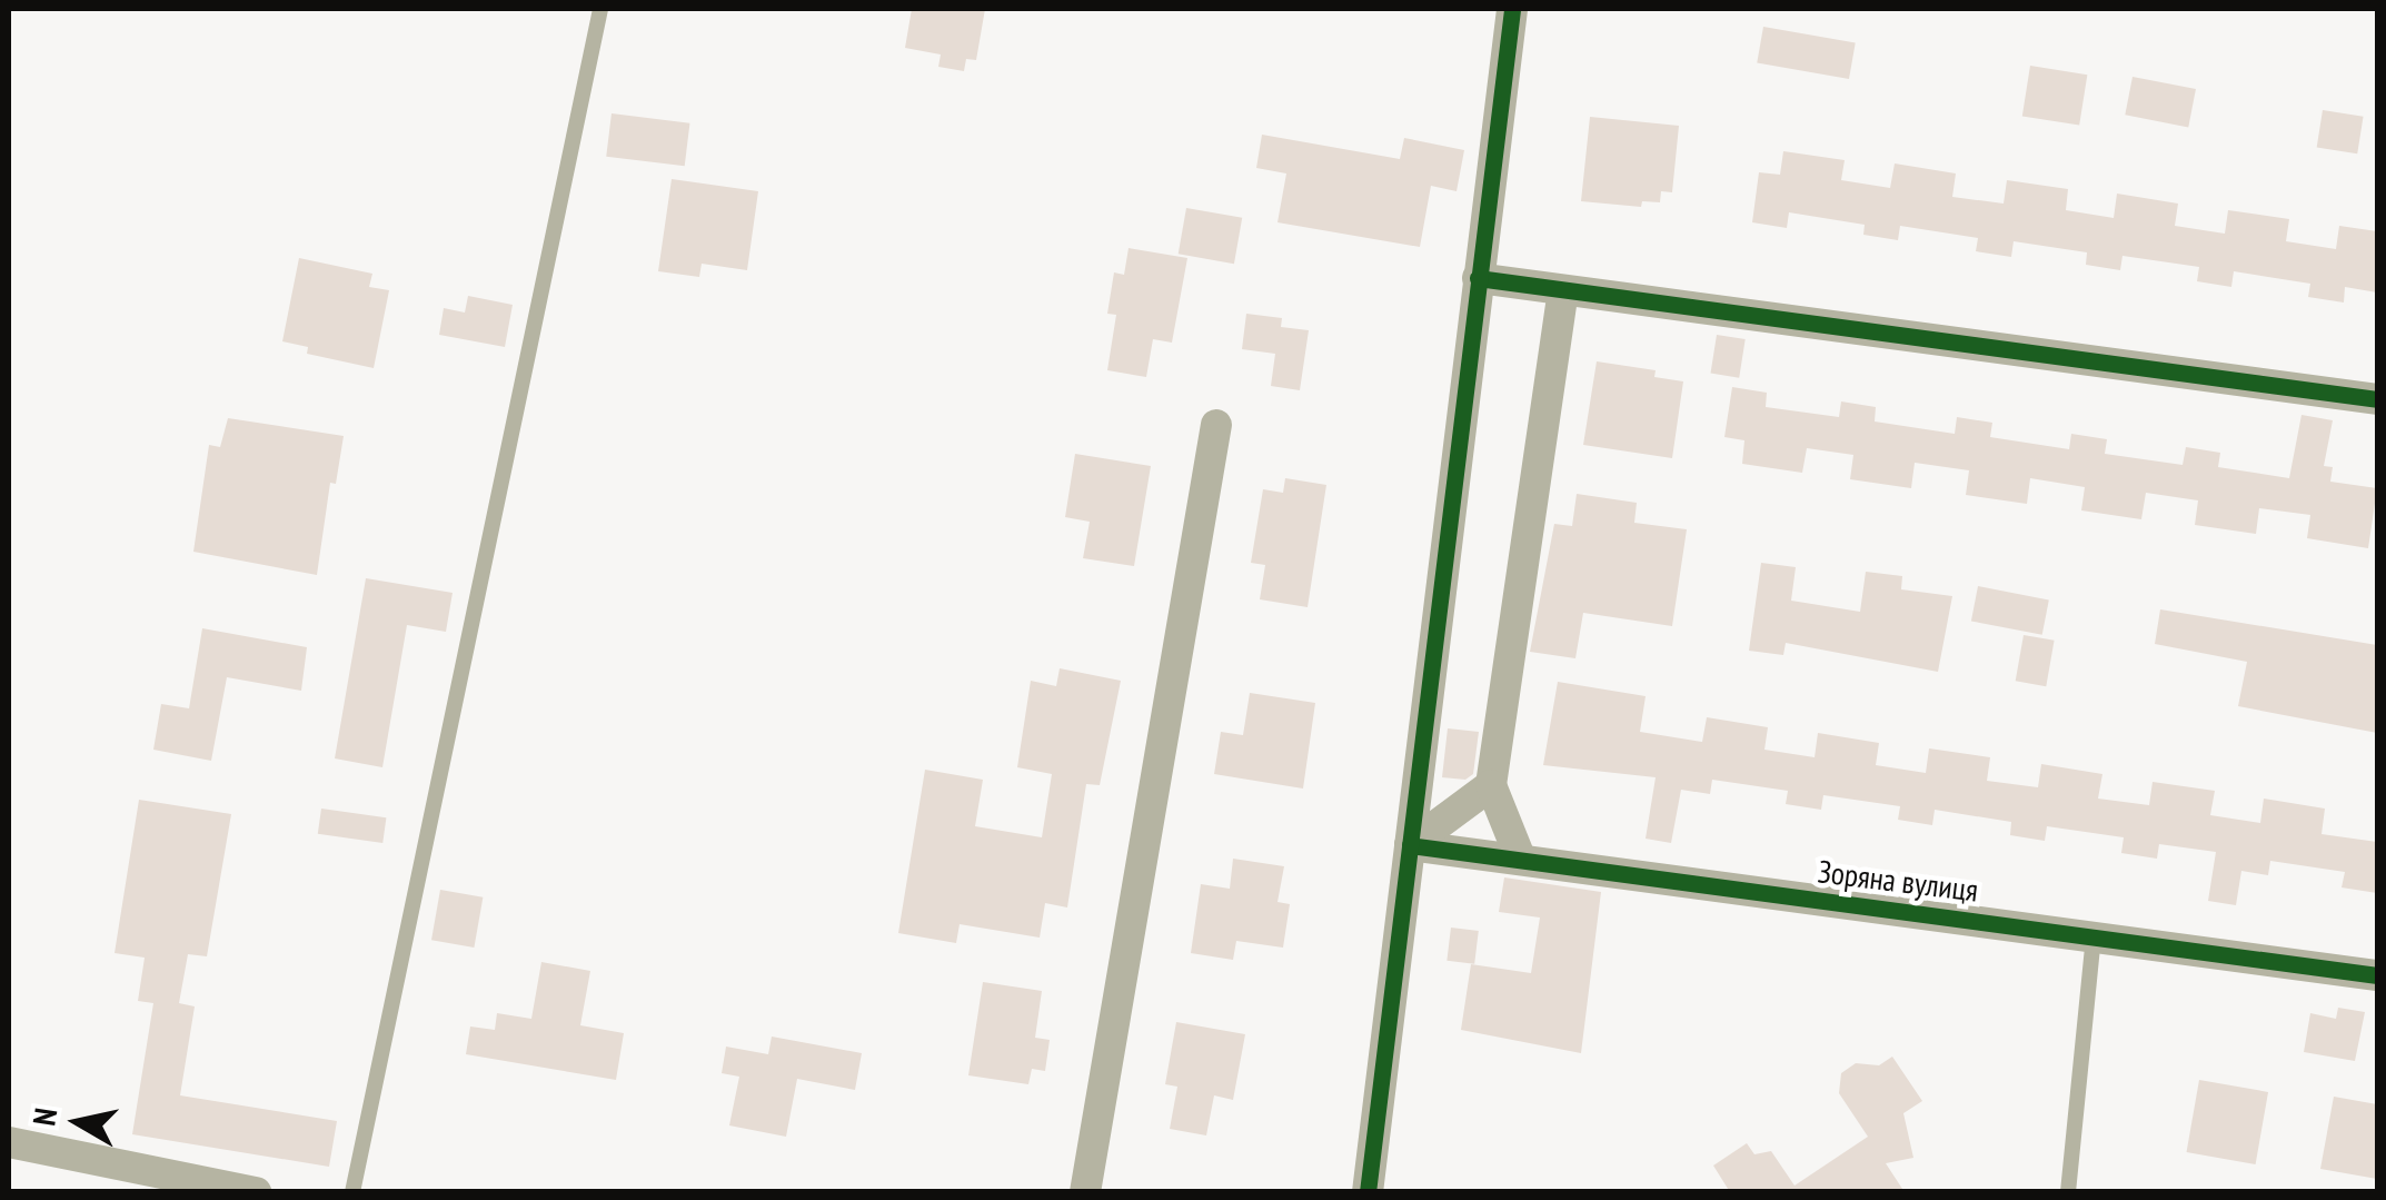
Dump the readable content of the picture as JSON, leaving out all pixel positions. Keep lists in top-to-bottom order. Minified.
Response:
{"streets":{"street":["Зоряна вулиця"]},"north":"left"}
